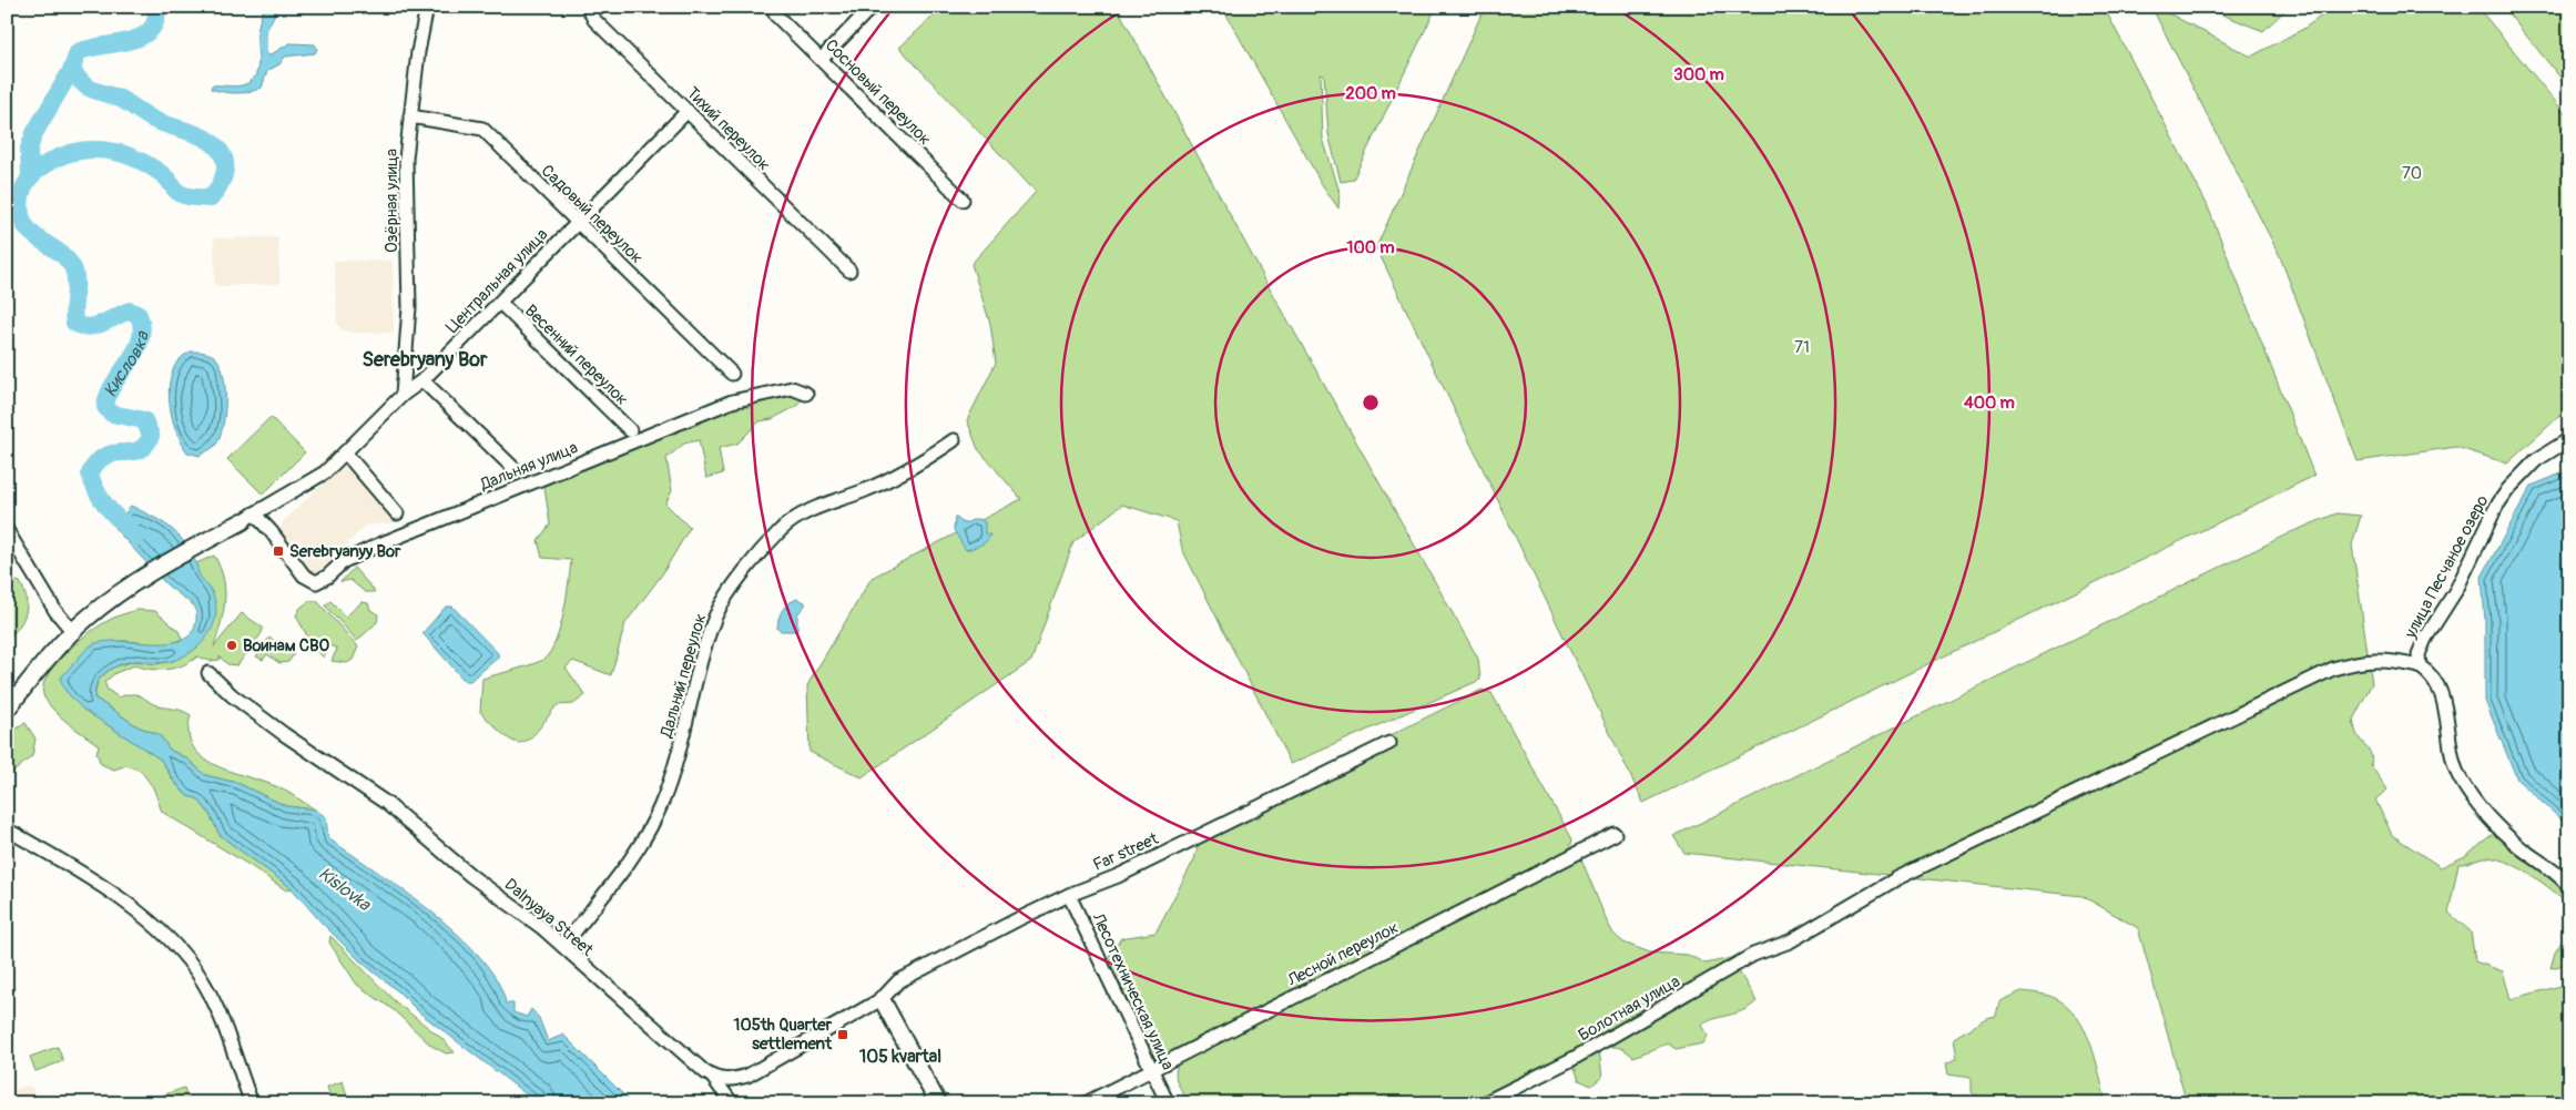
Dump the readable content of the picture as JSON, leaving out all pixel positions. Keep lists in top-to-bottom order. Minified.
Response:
{"streets":{"street":["Сосновый переулок","Тихий переулок","Озёрная улица","Садовый переулок","Центральная улица","Весенний переулок","Дальняя улица","улица Песчаное озеро","Дальний переулок","Far street","Dalnyaya Street","Лесной переулок","Лесотехническая улица","Болотная улица"]},"crossings":[["Тихий переулок","Центральная улица"],["Озёрная улица","Садовый переулок"],["Озёрная улица","Центральная улица"],["Садовый переулок","Центральная улица"],["Центральная улица","Весенний переулок"],["Центральная улица","Дальняя улица"],["улица Песчаное озеро","Болотная улица"],["Дальний переулок","Dalnyaya Street"],["Far street","Лесотехническая улица"],["Лесной переулок","Лесотехническая улица"]],"districts":["Serebryany Bor","105 kvartal"],"water":["Кисловка","Kislovka"],"parks":["70","71"],"places":{"transit":["Serebryanyy Bor","105th Quarter settlement"],"other":["Воинам СВО"]},"rings":["300 m","200 m","100 m","400 m"]}
